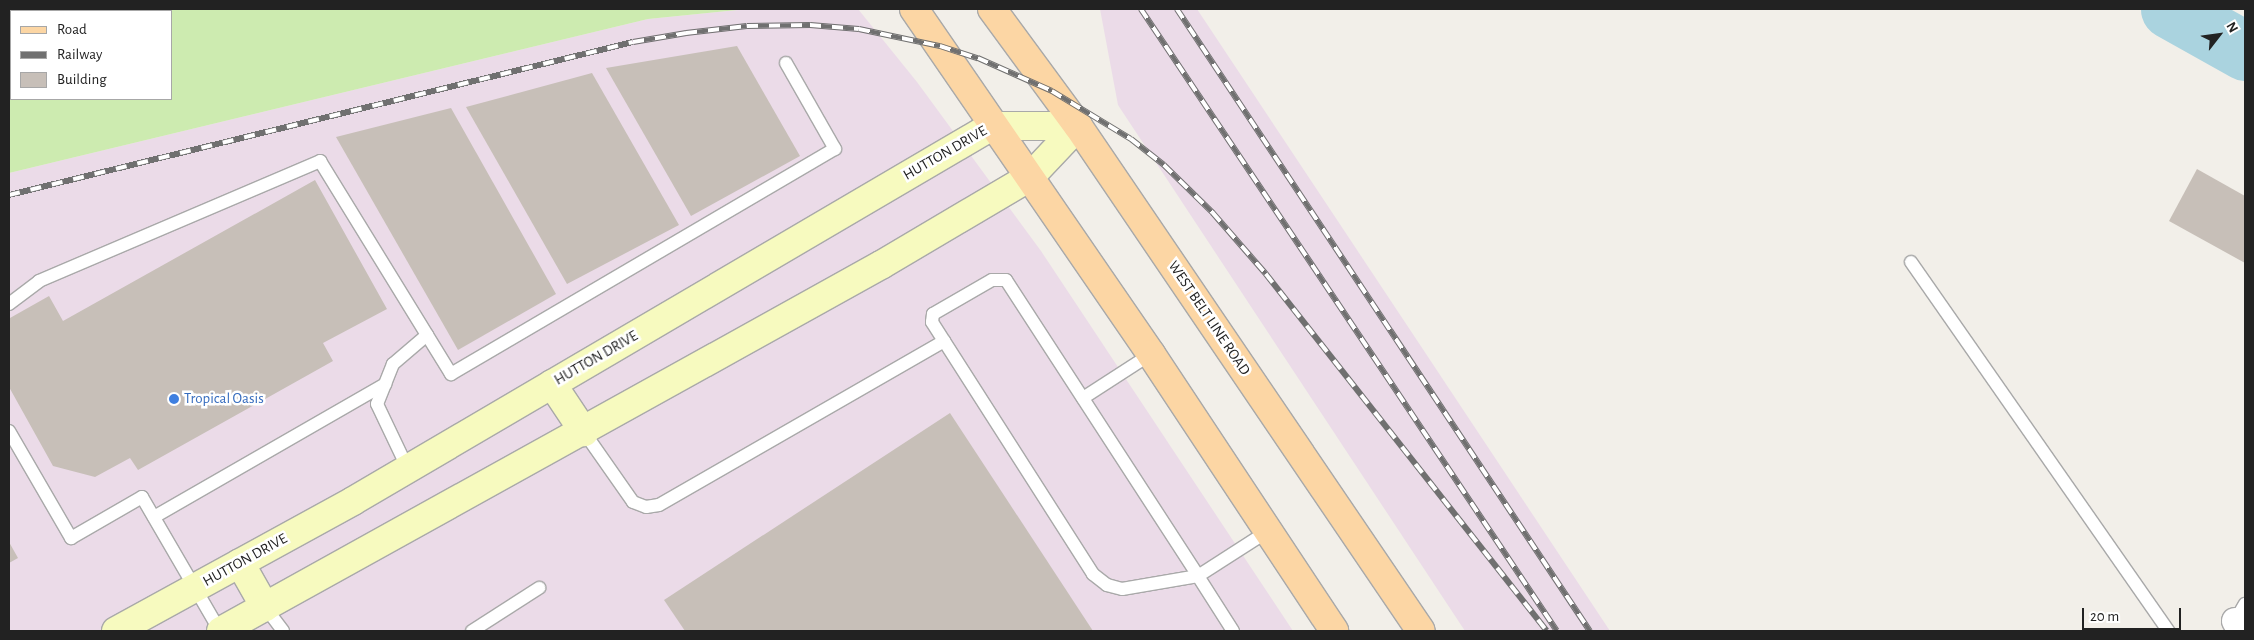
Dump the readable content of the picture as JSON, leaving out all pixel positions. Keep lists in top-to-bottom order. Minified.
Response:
{"streets":{"main road":["WEST BELT LINE ROAD"],"street":["HUTTON DRIVE"]},"crossings":[["HUTTON DRIVE","WEST BELT LINE ROAD"]],"places":["Tropical Oasis"],"legend":["Road","Railway","Building"],"scale_bar":"20 m","north":"top right"}
